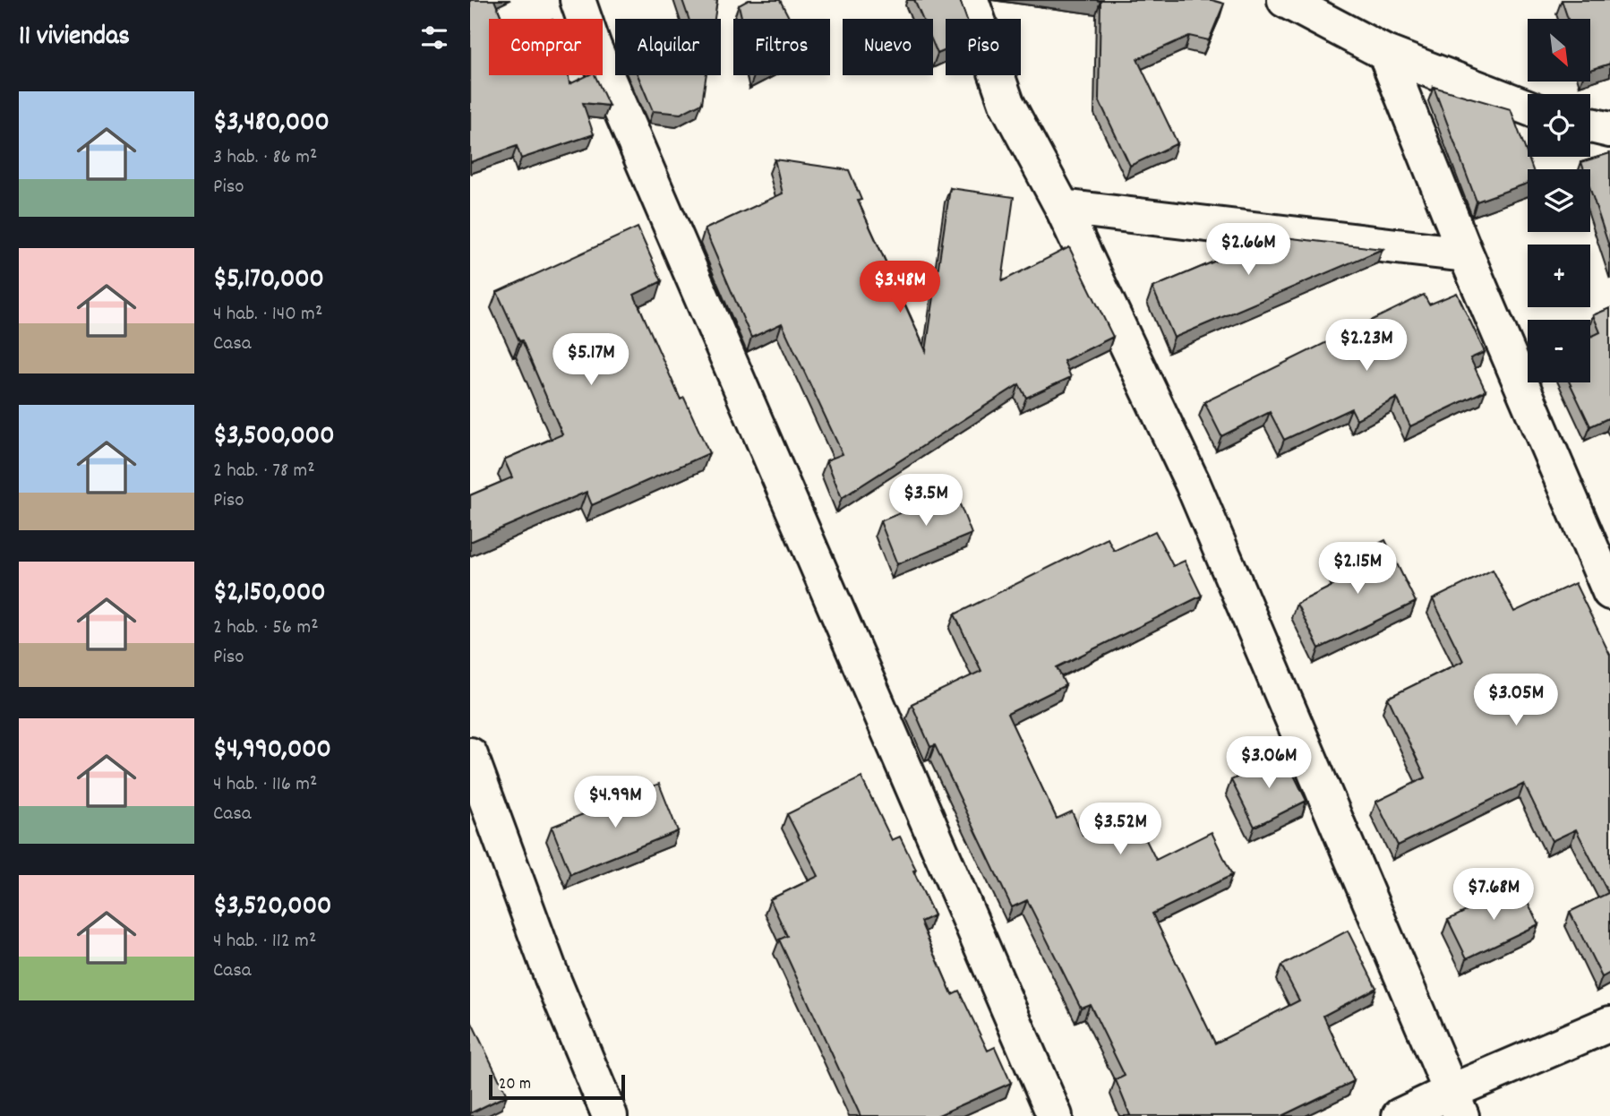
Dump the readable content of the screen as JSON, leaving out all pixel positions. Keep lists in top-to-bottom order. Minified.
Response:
{"scale_bar":"20 m","north":"bottom right","page":{"heading":"11 viviendas","map_buttons":["+","−"],"chip":["Comprar","Alquilar","Filtros","Nuevo","Piso"],"list":[{"name":"$3,480,000","note":"3 hab. · 86 m² · Piso"},{"name":"$5,170,000","note":"4 hab. · 140 m² · Casa"},{"name":"$3,500,000","note":"2 hab. · 78 m² · Piso"},{"name":"$2,150,000","note":"2 hab. · 56 m² · Piso"},{"name":"$4,990,000","note":"4 hab. · 116 m² · Casa"},{"name":"$3,520,000","note":"4 hab. · 112 m² · Casa"}],"price":["$2.66M","$3.48M","$2.23M","$5.17M","$3.5M","$2.15M","$3.05M","$3.06M","$4.99M","$3.52M","$7.68M"],"scale":"20 m"}}
